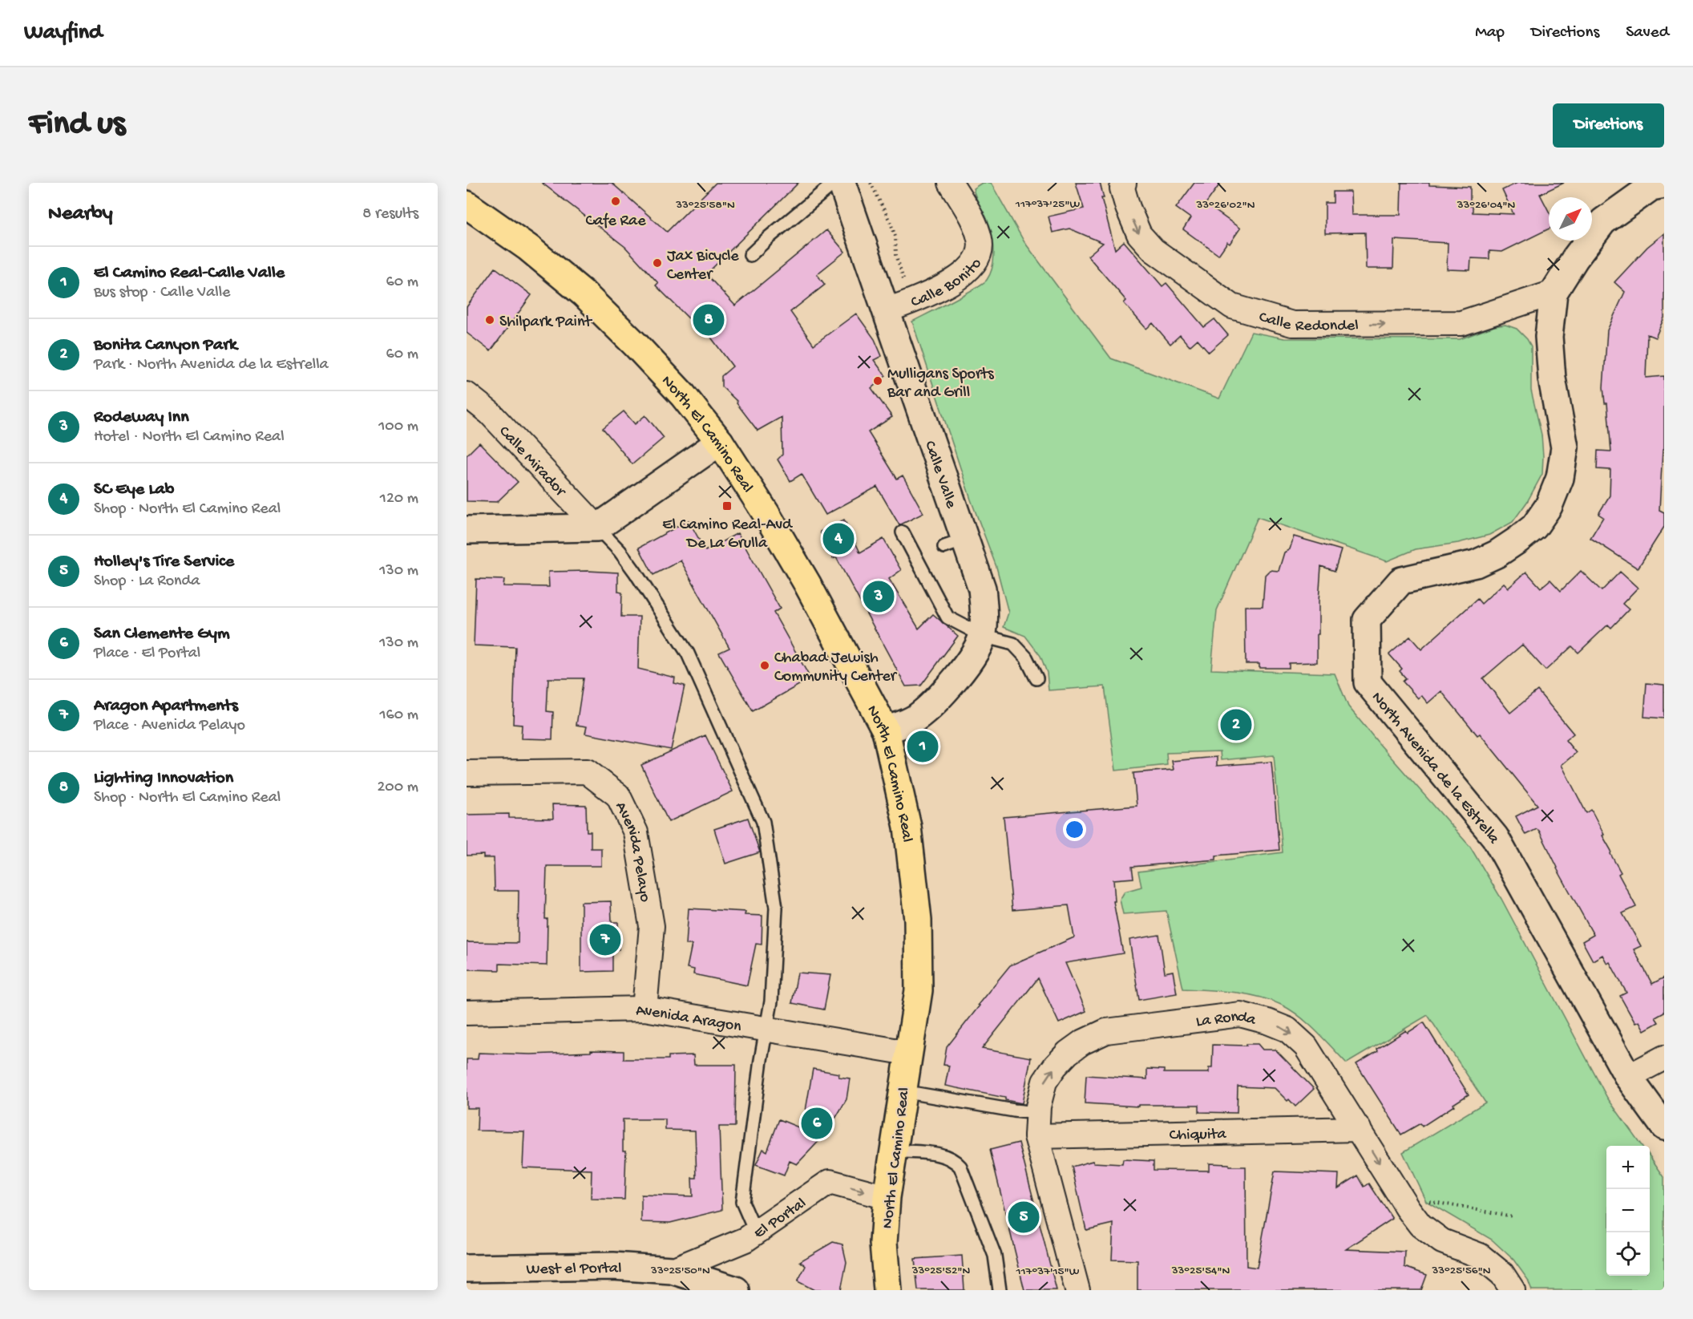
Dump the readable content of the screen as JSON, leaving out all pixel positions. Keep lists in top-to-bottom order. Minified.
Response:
{"streets":{"main road":["North El Camino Real"],"street":["Calle Bonito","Calle Redondel","Calle Mirador","Calle Valle","North Avenida de la Estrella","Avenida Pelayo","Avenida Aragon","La Ronda","Chiquita","El Portal","West el Portal"]},"crossings":[["Calle Bonito","Calle Valle"],["Calle Redondel","North Avenida de la Estrella"],["North El Camino Real","Calle Valle"],["North El Camino Real","Avenida Aragon"],["North El Camino Real","El Portal"],["Avenida Pelayo","Avenida Aragon"],["La Ronda","Chiquita"],["El Portal","West el Portal"]],"one_way":["Calle Redondel","El Portal"],"places":{"other":["Cafe Rae","Jax Bicycle Center","Shilpark Paint","Mulligans Sports Bar and Grill","Chabad Jewish Community Center"],"transit":["El Camino Real-Avd De La Grulla"]},"north":"top right","page":{"header":"Wayfind","nav":["Map","Directions","Saved"],"buttons":"Directions","title":"Find us","heading":["Nearby","8 results"],"list":[{"mark":"1","name":"El Camino Real-Calle Valle","note":"Bus stop · Calle Valle","value":"60 m"},{"mark":"2","name":"Bonita Canyon Park","note":"Park · North Avenida de la Estrella","value":"60 m"},{"mark":"3","name":"Rodeway Inn","note":"Hotel · North El Camino Real","value":"100 m"},{"mark":"4","name":"SC Eye Lab","note":"Shop · North El Camino Real","value":"120 m"},{"mark":"5","name":"Holley's Tire Service","note":"Shop · La Ronda","value":"130 m"},{"mark":"6","name":"San Clemente Gym","note":"Place · El Portal","value":"130 m"},{"mark":"7","name":"Aragon Apartments","note":"Place · Avenida Pelayo","value":"160 m"},{"mark":"8","name":"Lighting Innovation","note":"Shop · North El Camino Real","value":"200 m"}],"pins":["8","4","3","2","1","7","6","5"],"map_buttons":["+","−"]},"coordinates":["117°37'25\"W","33°25'58\"N","33°26'02\"N","33°26'04\"N","33°25'50\"N","33°25'52\"N","33°25'54\"N","33°25'56\"N","117°37'15\"W"]}
